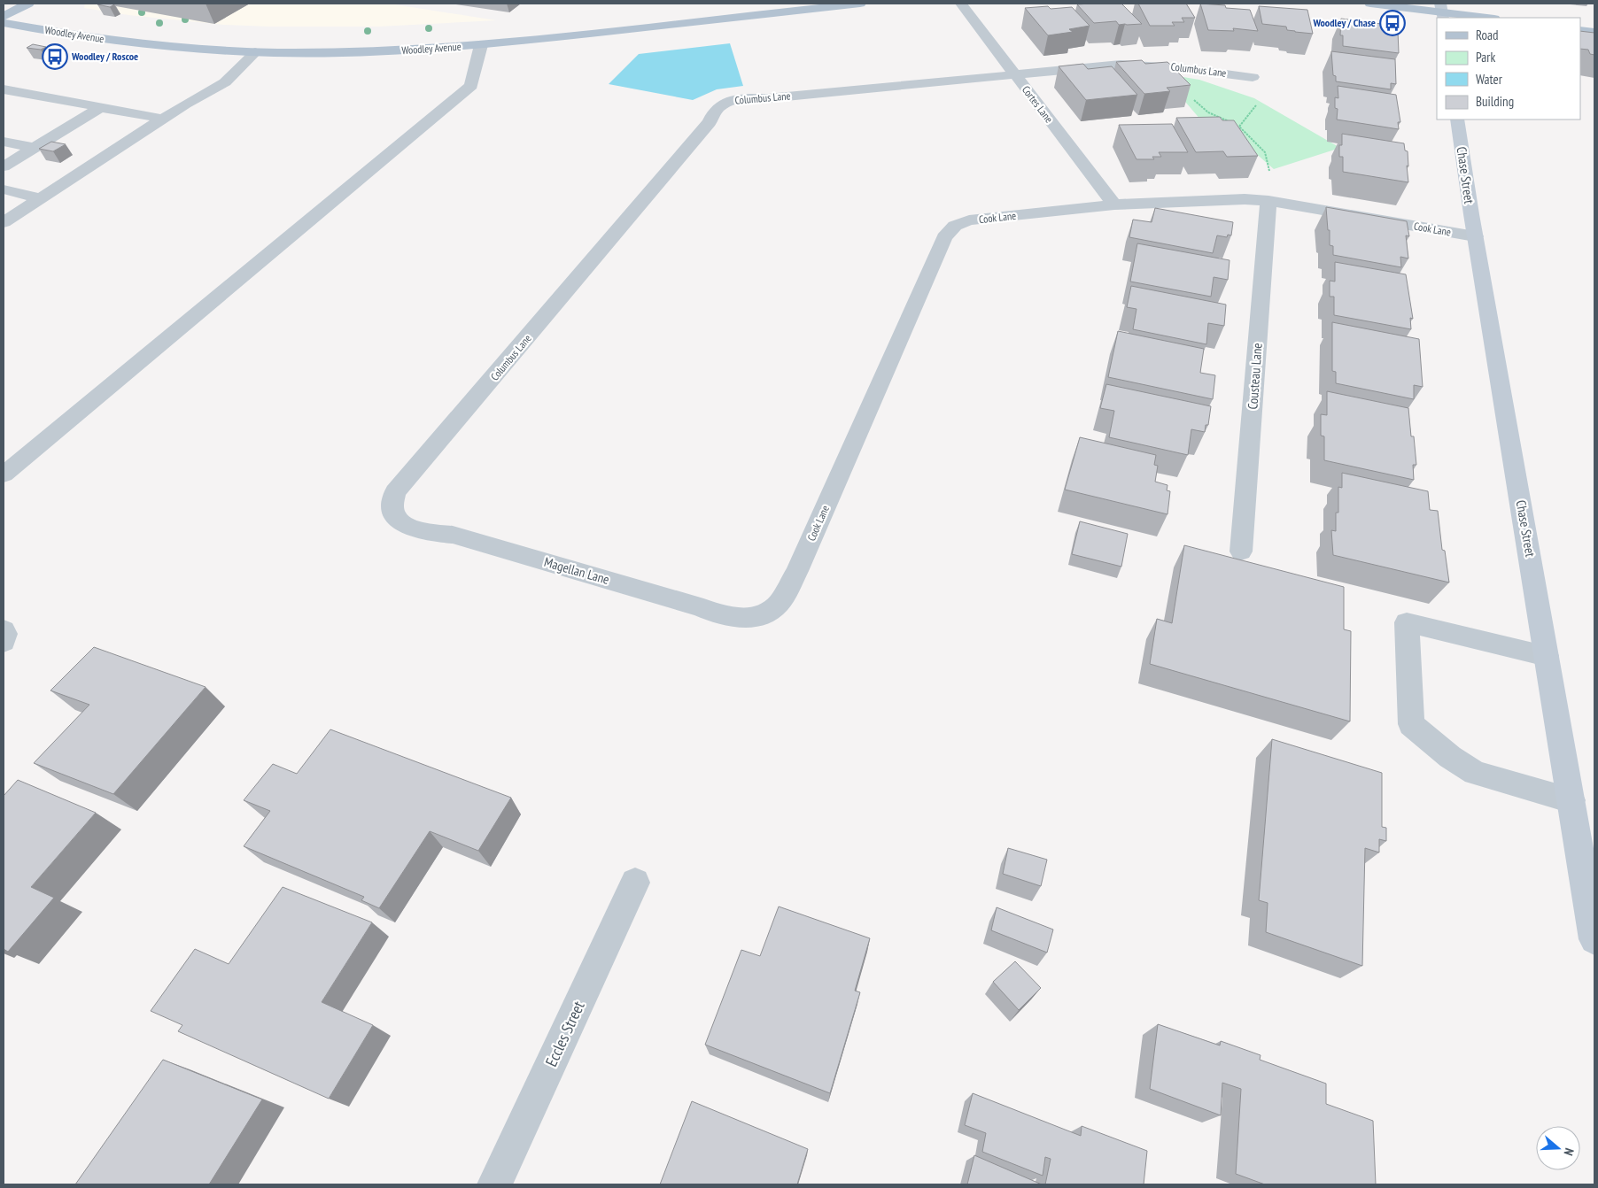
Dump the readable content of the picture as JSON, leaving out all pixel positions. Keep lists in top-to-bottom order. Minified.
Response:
{"streets":{"main road":["Woodley Avenue"],"street":["Columbus Lane","Cortes Lane","Chase Street","Cook Lane","Cousteau Lane","Magellan Lane","Eccles Street"]},"crossings":[["Columbus Lane","Cortes Lane"],["Columbus Lane","Magellan Lane"],["Cortes Lane","Cook Lane"],["Chase Street","Cook Lane"],["Cook Lane","Cousteau Lane"],["Cook Lane","Magellan Lane"]],"places":{"bus stop":["Woodley / Chase","Woodley / Roscoe"]},"legend":["Road","Park","Water","Building"],"north":"right"}
